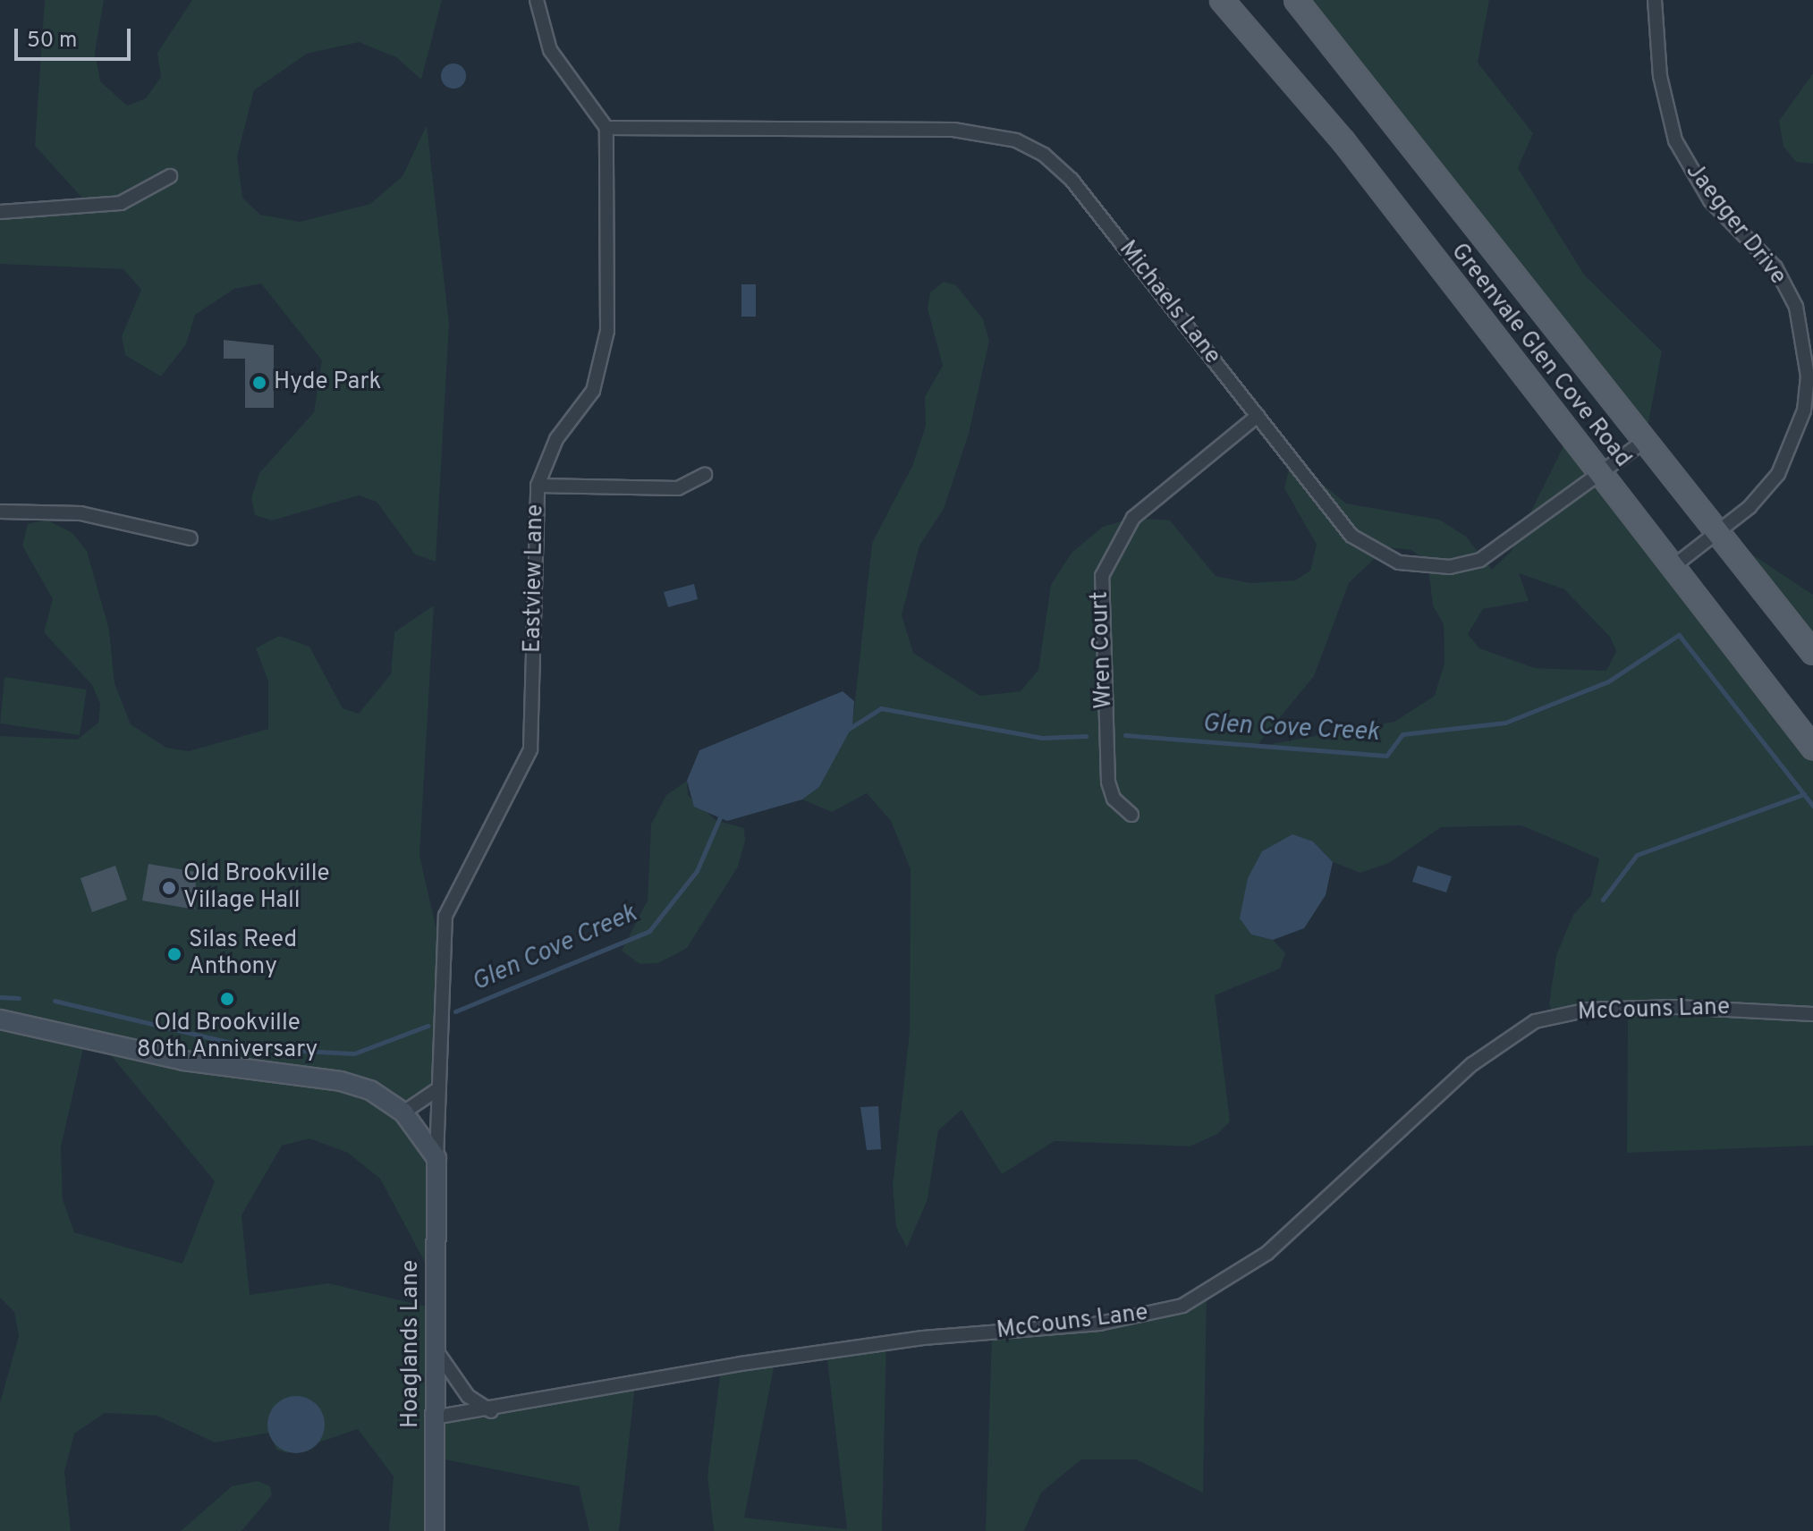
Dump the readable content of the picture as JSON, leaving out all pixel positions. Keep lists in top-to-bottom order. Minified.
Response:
{"streets":{"main road":["Greenvale Glen Cove Road"],"street":["Jaegger Drive","Michaels Lane","Eastview Lane","Wren Court","McCouns Lane","Hoaglands Lane"]},"crossings":[["Jaegger Drive","Greenvale Glen Cove Road"],["Michaels Lane","Greenvale Glen Cove Road"],["Michaels Lane","Eastview Lane"],["Michaels Lane","Wren Court"],["Eastview Lane","Hoaglands Lane"],["McCouns Lane","Hoaglands Lane"]],"water":["Glen Cove Creek"],"places":["Hyde Park","Old Brookville Village Hall","Silas Reed Anthony","Old Brookville 80th Anniversary"],"scale_bar":"50 m"}
